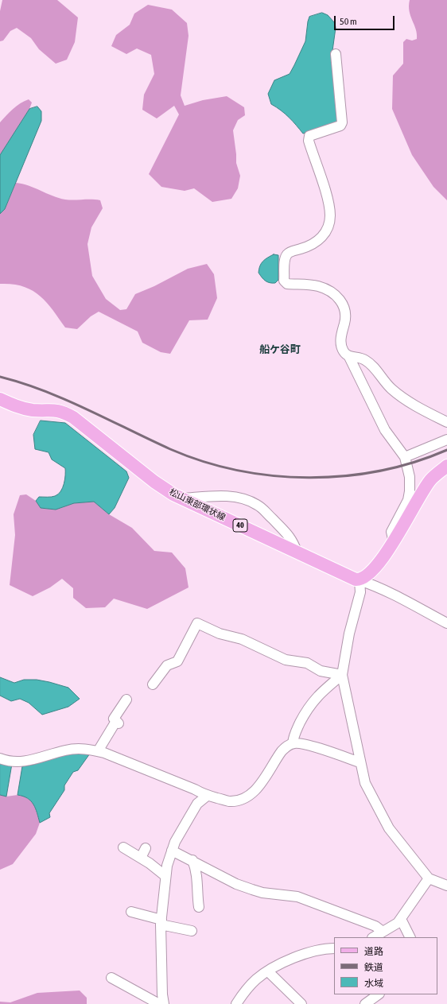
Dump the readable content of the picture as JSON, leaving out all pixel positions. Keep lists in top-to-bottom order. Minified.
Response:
{"streets":{"main road":["松山東部環状線","40"]},"districts":["船ケ谷町"],"legend":["道路","鉄道","水域"],"scale_bar":"50 m"}
